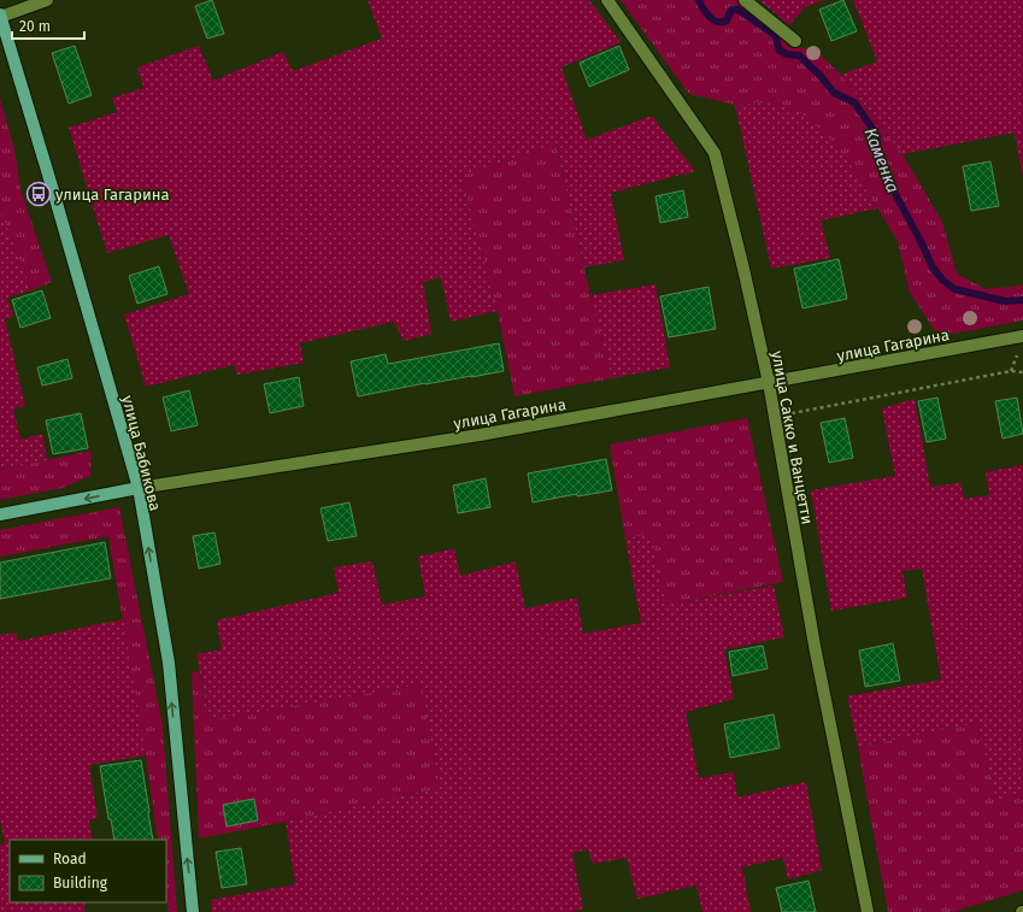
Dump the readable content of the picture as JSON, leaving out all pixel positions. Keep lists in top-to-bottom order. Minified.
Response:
{"streets":{"main road":["улица Гагарина","улица Бабикова"],"street":["улица Сакко и Ванцетти"]},"crossings":[["улица Гагарина","улица Сакко и Ванцетти"],["улица Гагарина","улица Бабикова"]],"one_way":["улица Бабикова"],"water":["Каменка"],"places":{"bus stop":["улица Гагарина"]},"legend":["Road","Building"],"scale_bar":"20 m"}
